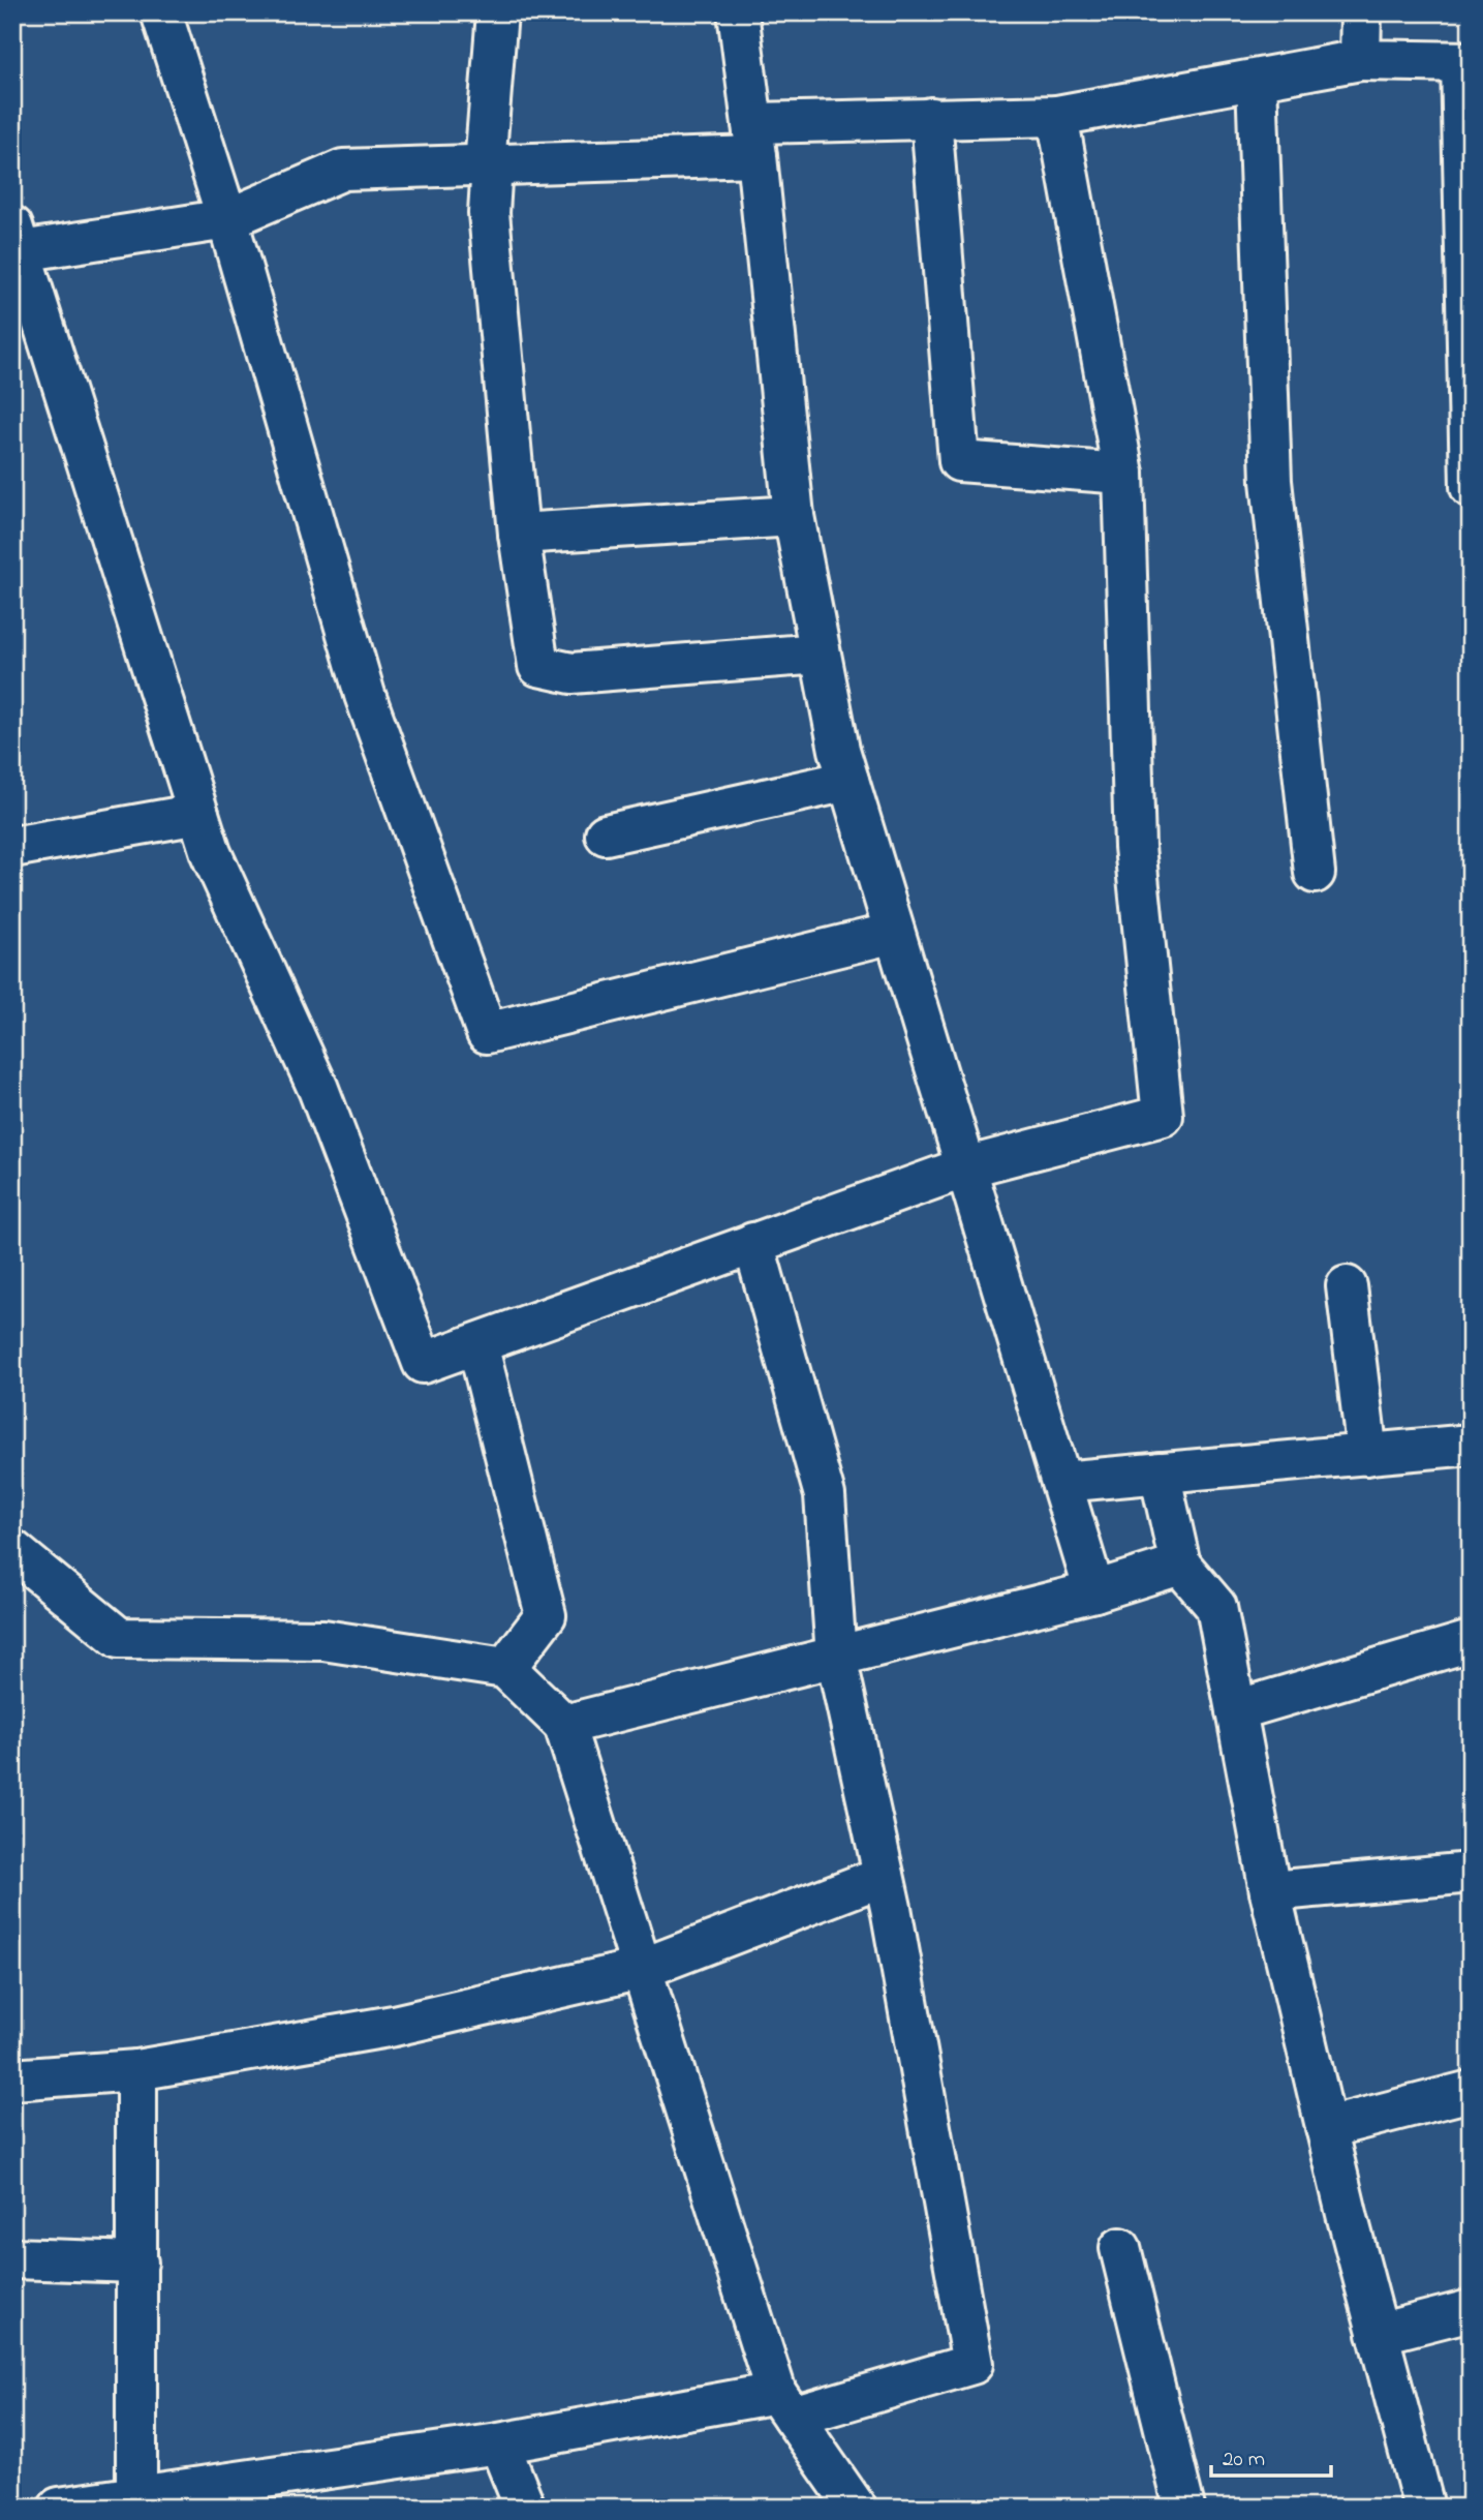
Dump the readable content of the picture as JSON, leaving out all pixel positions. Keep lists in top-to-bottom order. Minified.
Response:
{"scale_bar":"20 m"}
